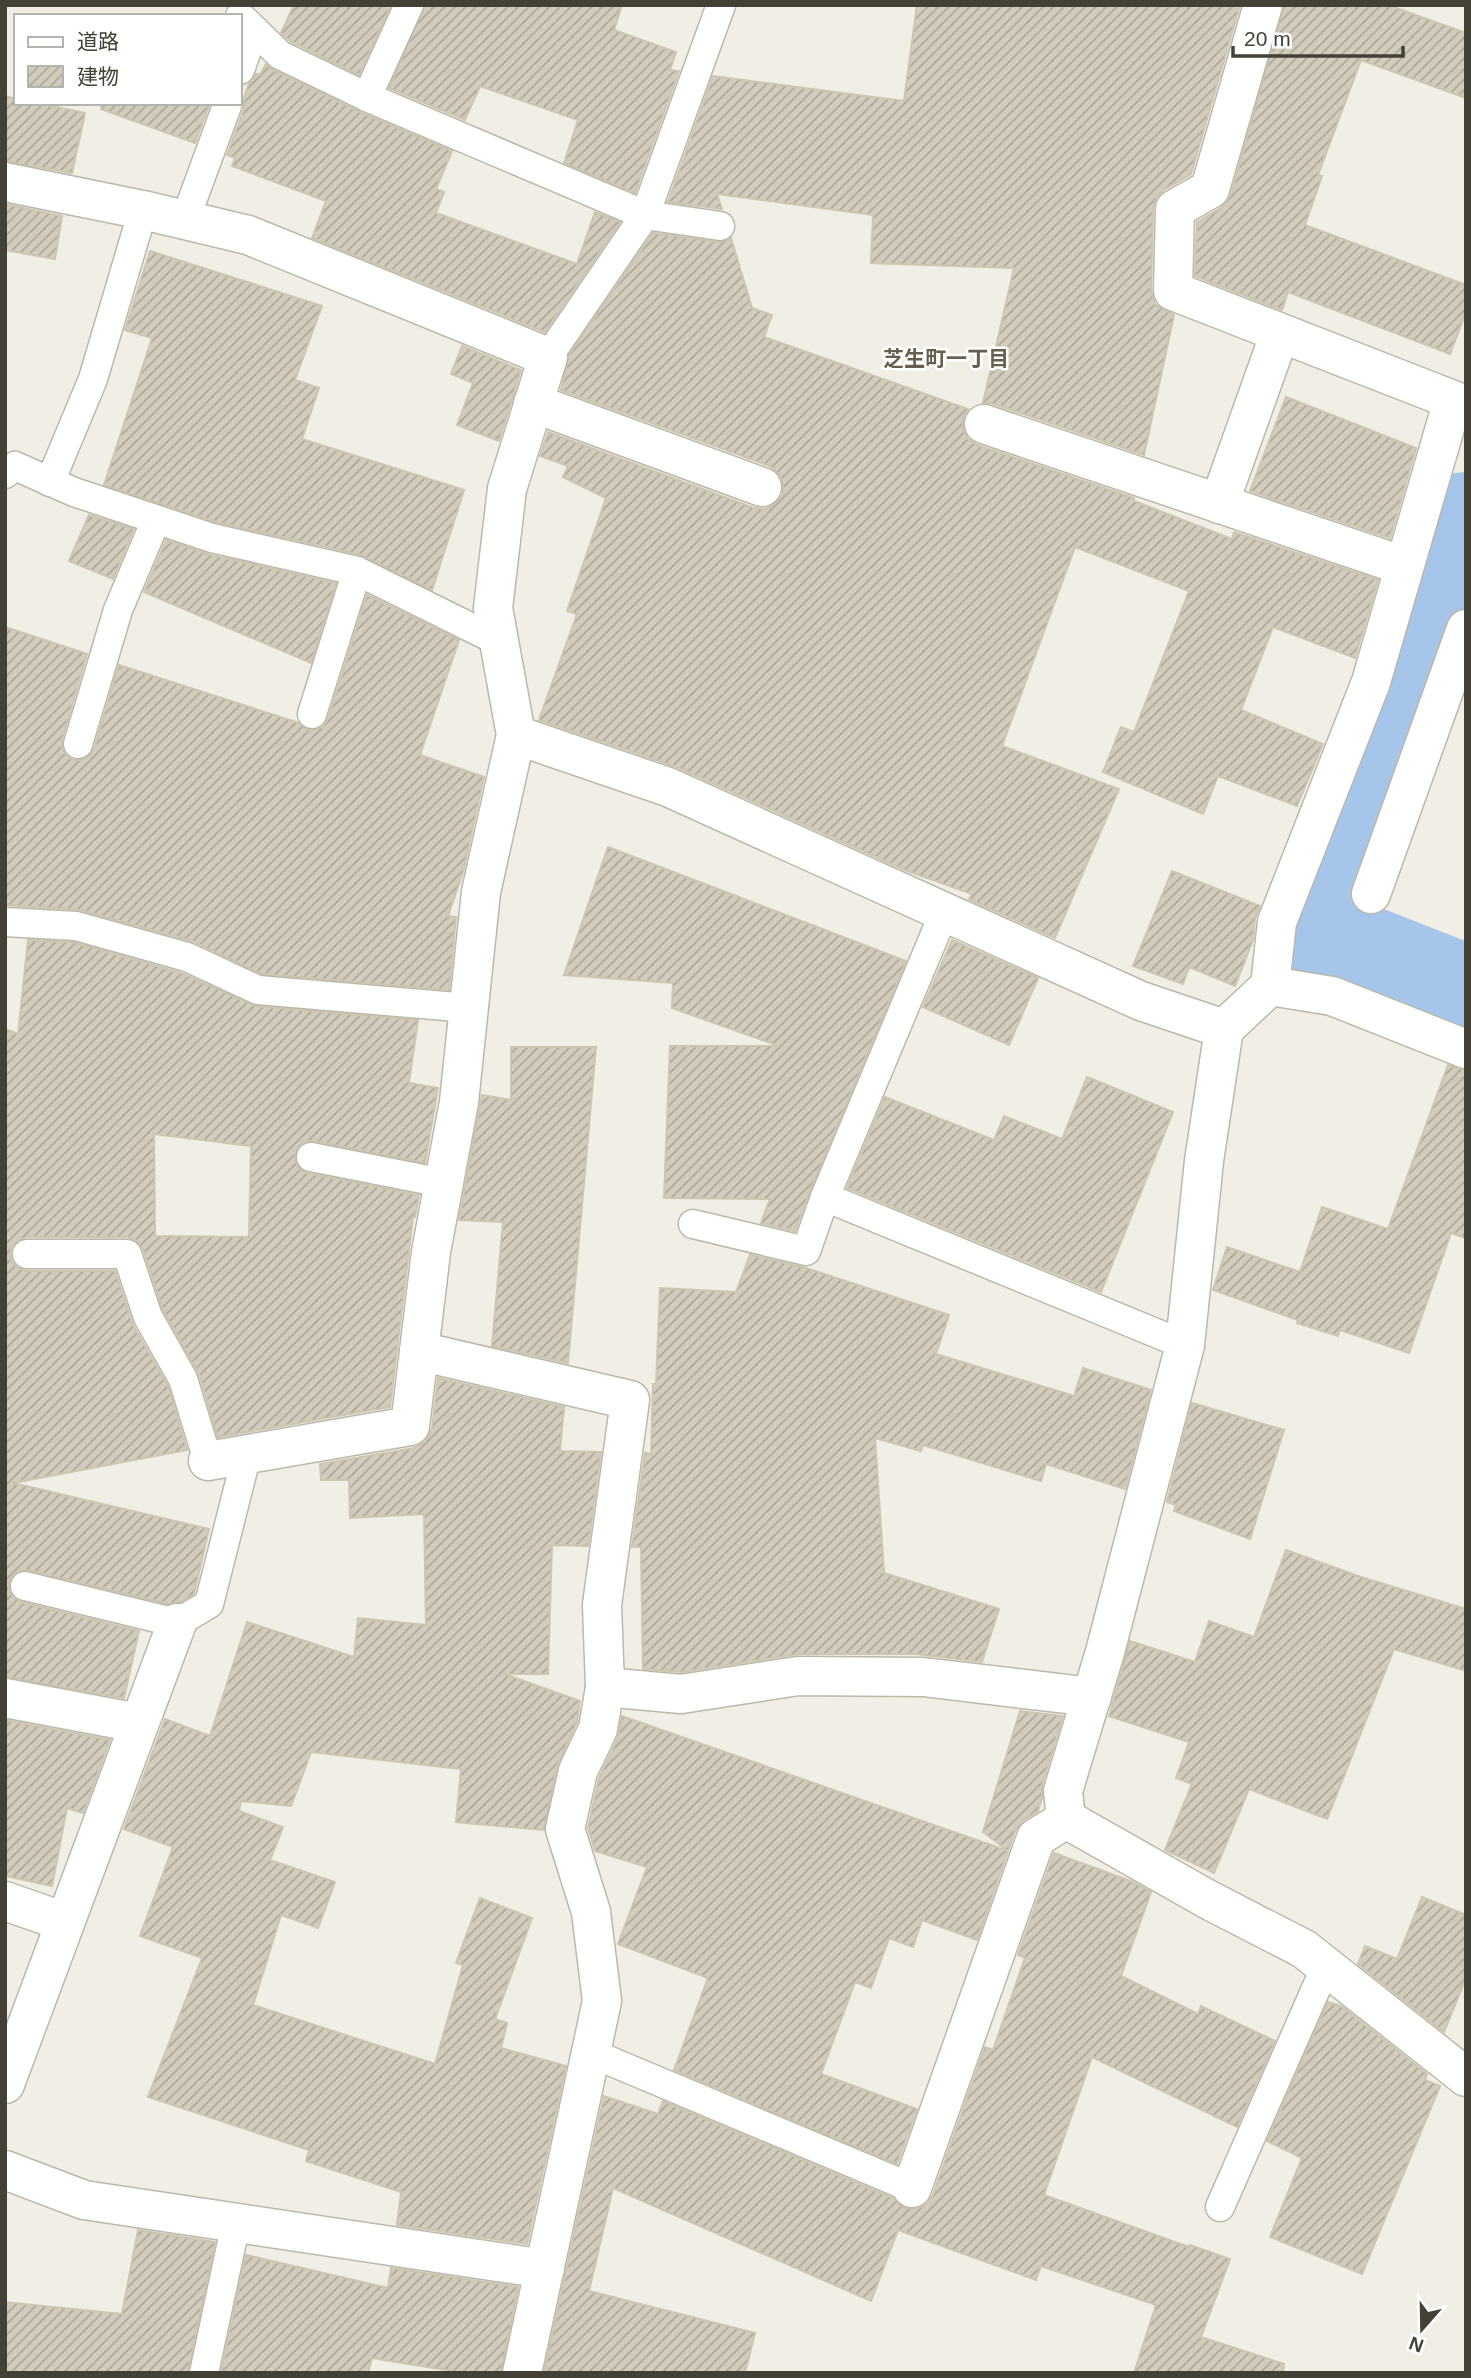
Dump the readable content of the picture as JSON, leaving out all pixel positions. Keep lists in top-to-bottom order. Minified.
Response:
{"districts":["芝生町一丁目"],"legend":["道路","建物"],"scale_bar":"20 m","north":"bottom"}
